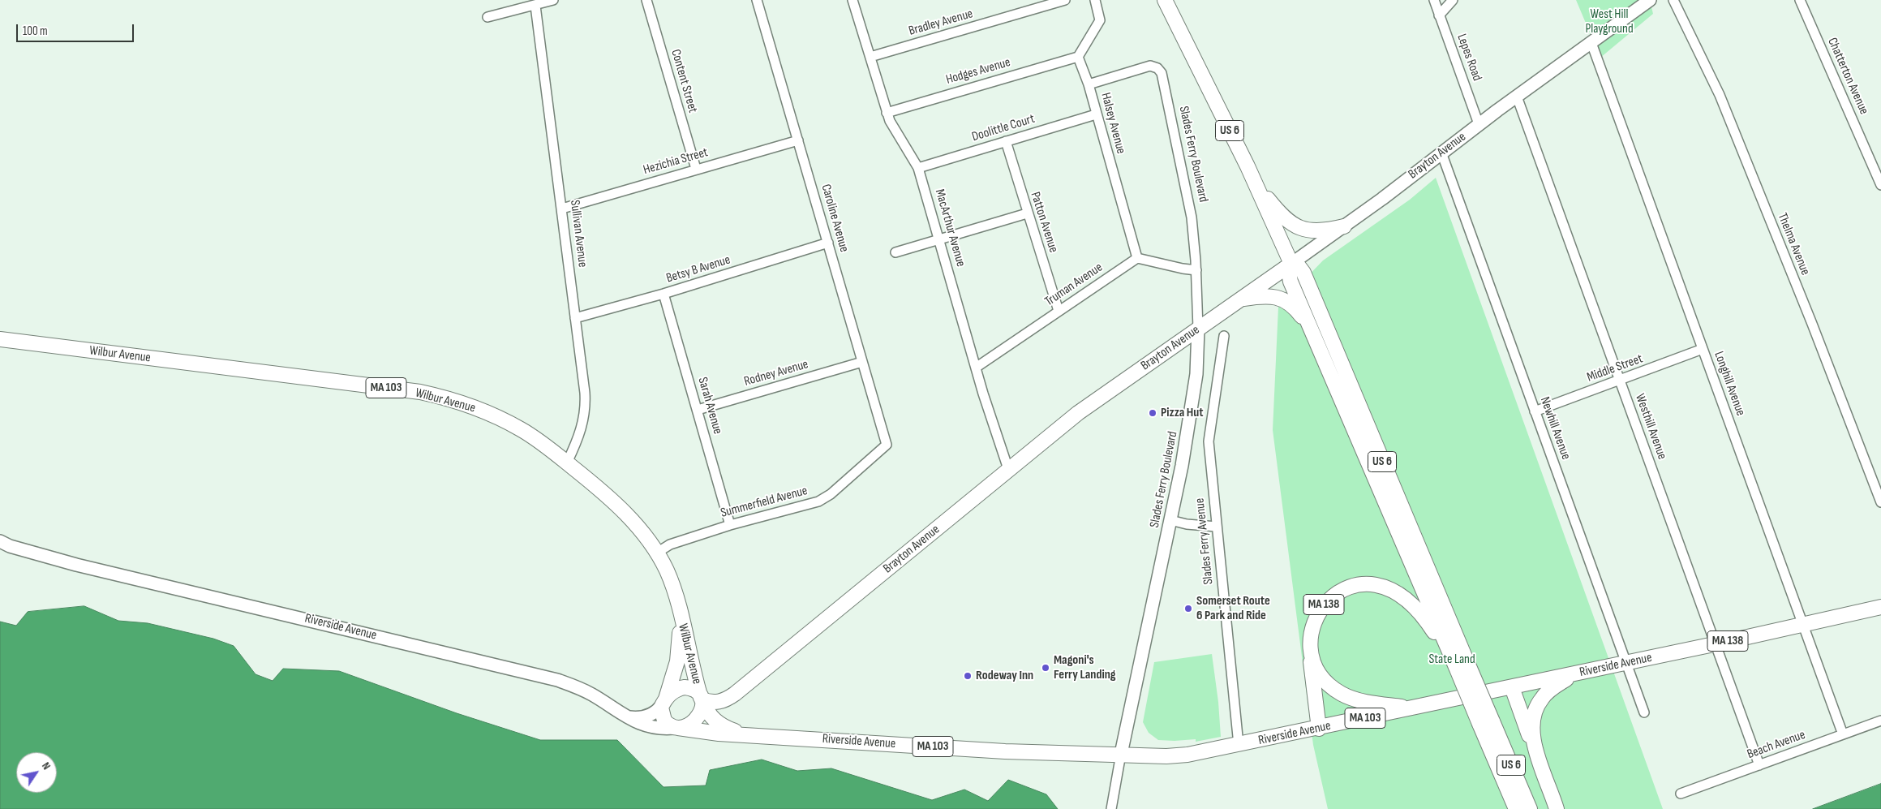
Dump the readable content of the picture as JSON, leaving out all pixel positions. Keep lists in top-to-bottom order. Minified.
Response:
{"streets":{"main road":["US 6","Slades Ferry Boulevard","Brayton Avenue","Wilbur Avenue","MA 103","MA 138","Riverside Avenue"],"street":["Bradley Avenue","Lepes Road","Hodges Avenue","Chatterton Avenue","Content Street","Halsey Avenue","Doolittle Court","Hezichia Street","Caroline Avenue","Patton Avenue","MacArthur Avenue","Sullivan Avenue","Thelma Avenue","Betsy B Avenue","Truman Avenue","Middle Street","Rodney Avenue","Longhill Avenue","Sarah Avenue","Westhill Avenue","Newhill Avenue","Summerfield Avenue","Slades Ferry Avenue","Beach Avenue"]},"crossings":[["Bradley Avenue","MacArthur Avenue"],["Lepes Road","Brayton Avenue"],["Hodges Avenue","Halsey Avenue"],["Hodges Avenue","MacArthur Avenue"],["Content Street","Hezichia Street"],["Halsey Avenue","Doolittle Court"],["Halsey Avenue","Slades Ferry Boulevard"],["Halsey Avenue","Truman Avenue"],["Doolittle Court","Patton Avenue"],["Doolittle Court","MacArthur Avenue"],["US 6","Brayton Avenue"],["US 6","MA 138"],["Slades Ferry Boulevard","Brayton Avenue"],["Slades Ferry Boulevard","Riverside Avenue"],["Brayton Avenue","MacArthur Avenue"],["Brayton Avenue","Wilbur Avenue"],["Brayton Avenue","Longhill Avenue"],["Brayton Avenue","Westhill Avenue"],["Brayton Avenue","Newhill Avenue"],["Brayton Avenue","Riverside Avenue"],["Hezichia Street","Caroline Avenue"],["Hezichia Street","Sullivan Avenue"],["Caroline Avenue","Betsy B Avenue"],["Caroline Avenue","Rodney Avenue"],["Caroline Avenue","Summerfield Avenue"],["Patton Avenue","Truman Avenue"],["MacArthur Avenue","Truman Avenue"],["Sullivan Avenue","Betsy B Avenue"],["Sullivan Avenue","Wilbur Avenue"],["Betsy B Avenue","Sarah Avenue"],["Wilbur Avenue","Summerfield Avenue"],["Wilbur Avenue","Riverside Avenue"],["Middle Street","Longhill Avenue"],["Middle Street","Westhill Avenue"],["Middle Street","Newhill Avenue"],["Rodney Avenue","Sarah Avenue"],["Longhill Avenue","Riverside Avenue"],["Longhill Avenue","Beach Avenue"],["Sarah Avenue","Summerfield Avenue"],["Westhill Avenue","Riverside Avenue"],["Westhill Avenue","Beach Avenue"],["Newhill Avenue","Riverside Avenue"],["Slades Ferry Avenue","Riverside Avenue"],["MA 138","Riverside Avenue"]],"parks":["West Hill Playground","State Land"],"places":["Pizza Hut","Somerset Route 6 Park and Ride","Magoni's Ferry Landing","Rodeway Inn"],"scale_bar":"100 m","north":"top right"}
